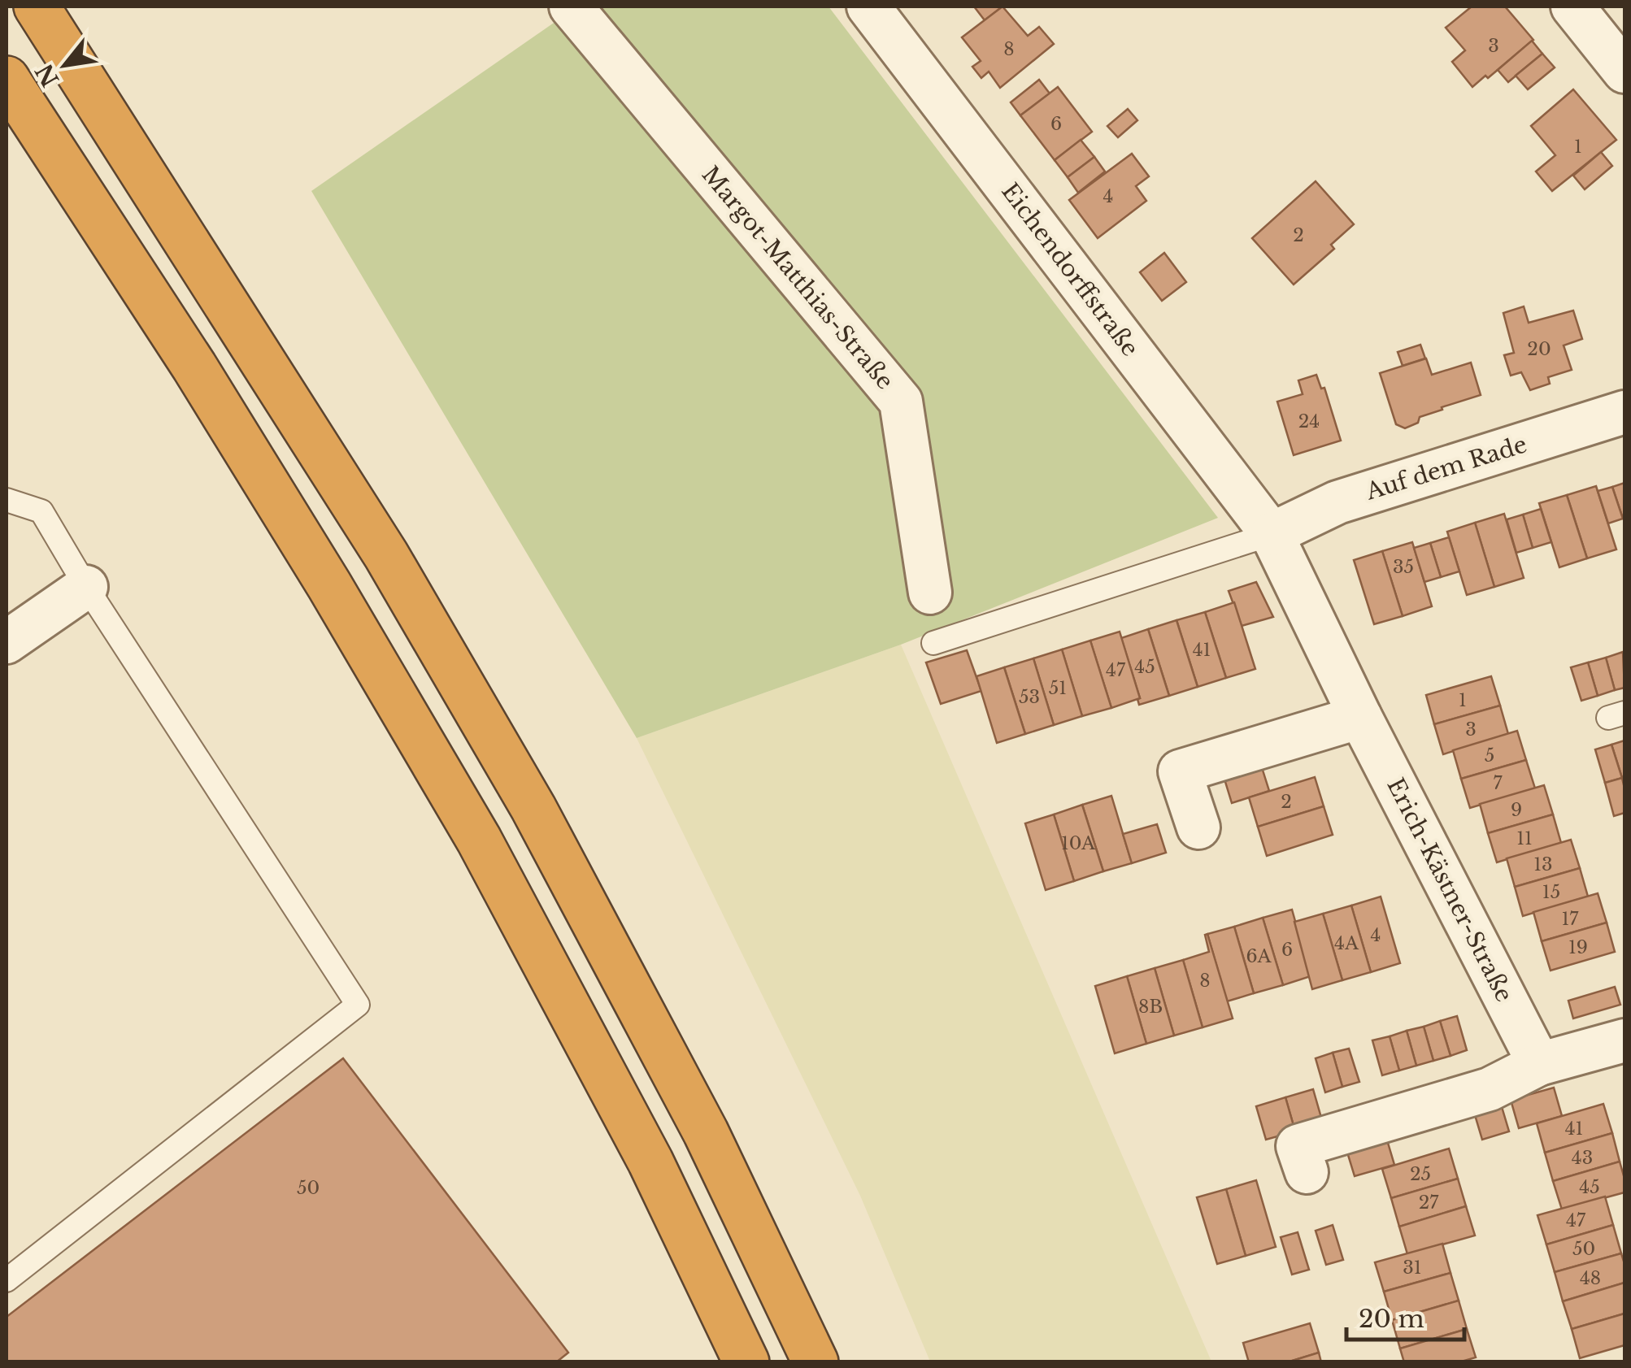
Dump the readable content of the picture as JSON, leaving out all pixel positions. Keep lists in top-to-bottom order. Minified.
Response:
{"streets":{"street":["Eichendorffstraße","Margot-Matthias-Straße","Auf dem Rade","Erich-Kästner-Straße"]},"crossings":[["Eichendorffstraße","Auf dem Rade"],["Eichendorffstraße","Erich-Kästner-Straße"],["Auf dem Rade","Erich-Kästner-Straße"]],"house_numbers":["3","8","6","1","4","2","20","24","35","41","45","47","51","53","1","3","5","7","2","9","11","10A","13","15","17","4","4A","19","6","6A","8","8B","41","43","25","45","50","27","47","50","31","48"],"scale_bar":"20 m","north":"bottom left"}
